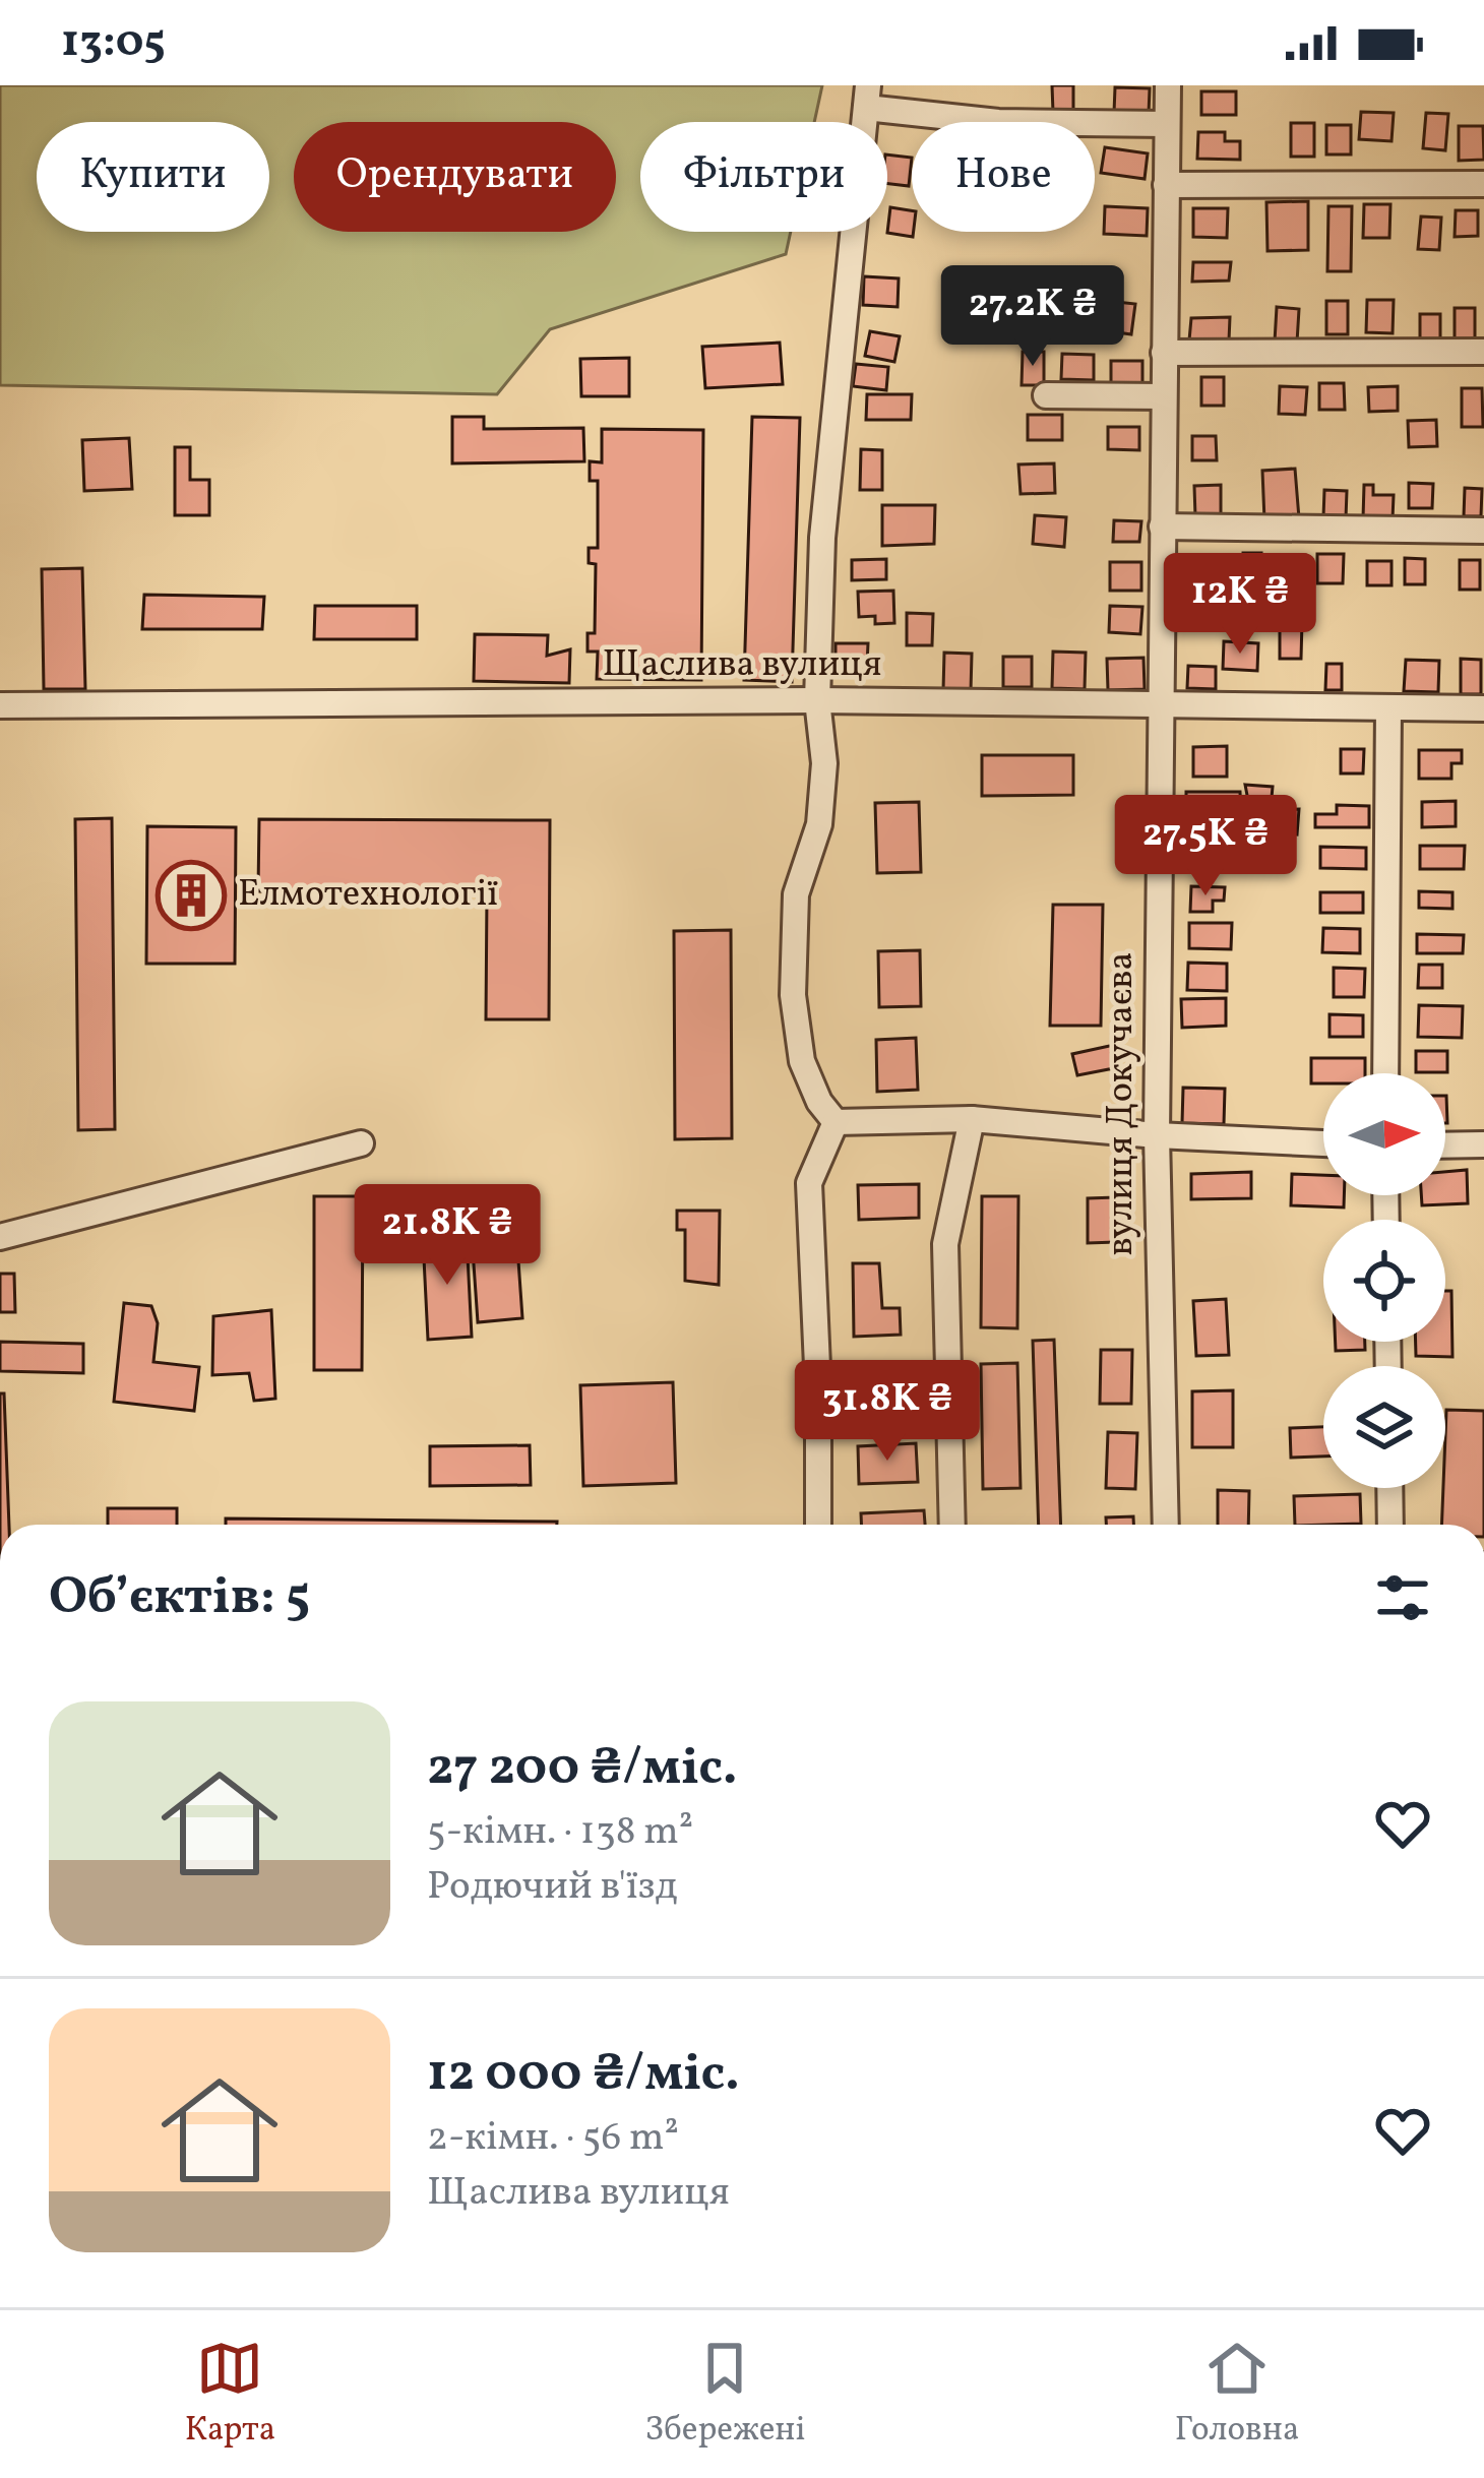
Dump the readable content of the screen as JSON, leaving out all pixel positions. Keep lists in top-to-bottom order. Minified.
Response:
{"streets":{"street":["Щаслива вулиця","вулиця Докучаєва"]},"crossings":[["Щаслива вулиця","вулиця Докучаєва"]],"places":{"building":["Елмотехнології"]},"north":"right","page":{"status":"13:05","chip":["Купити","Орендувати","Фільтри","Нове"],"price":["27.2K ₴","12K ₴","27.5K ₴","21.8K ₴","31.8K ₴"],"heading":"Об’єктів: 5","list":[{"name":"27 200 ₴/міс.","note":"5-кімн. · 138 m² · Родючий в'їзд"},{"name":"12 000 ₴/міс.","note":"2-кімн. · 56 m² · Щаслива вулиця"}],"tabs":["Карта","Збережені","Головна"]}}
